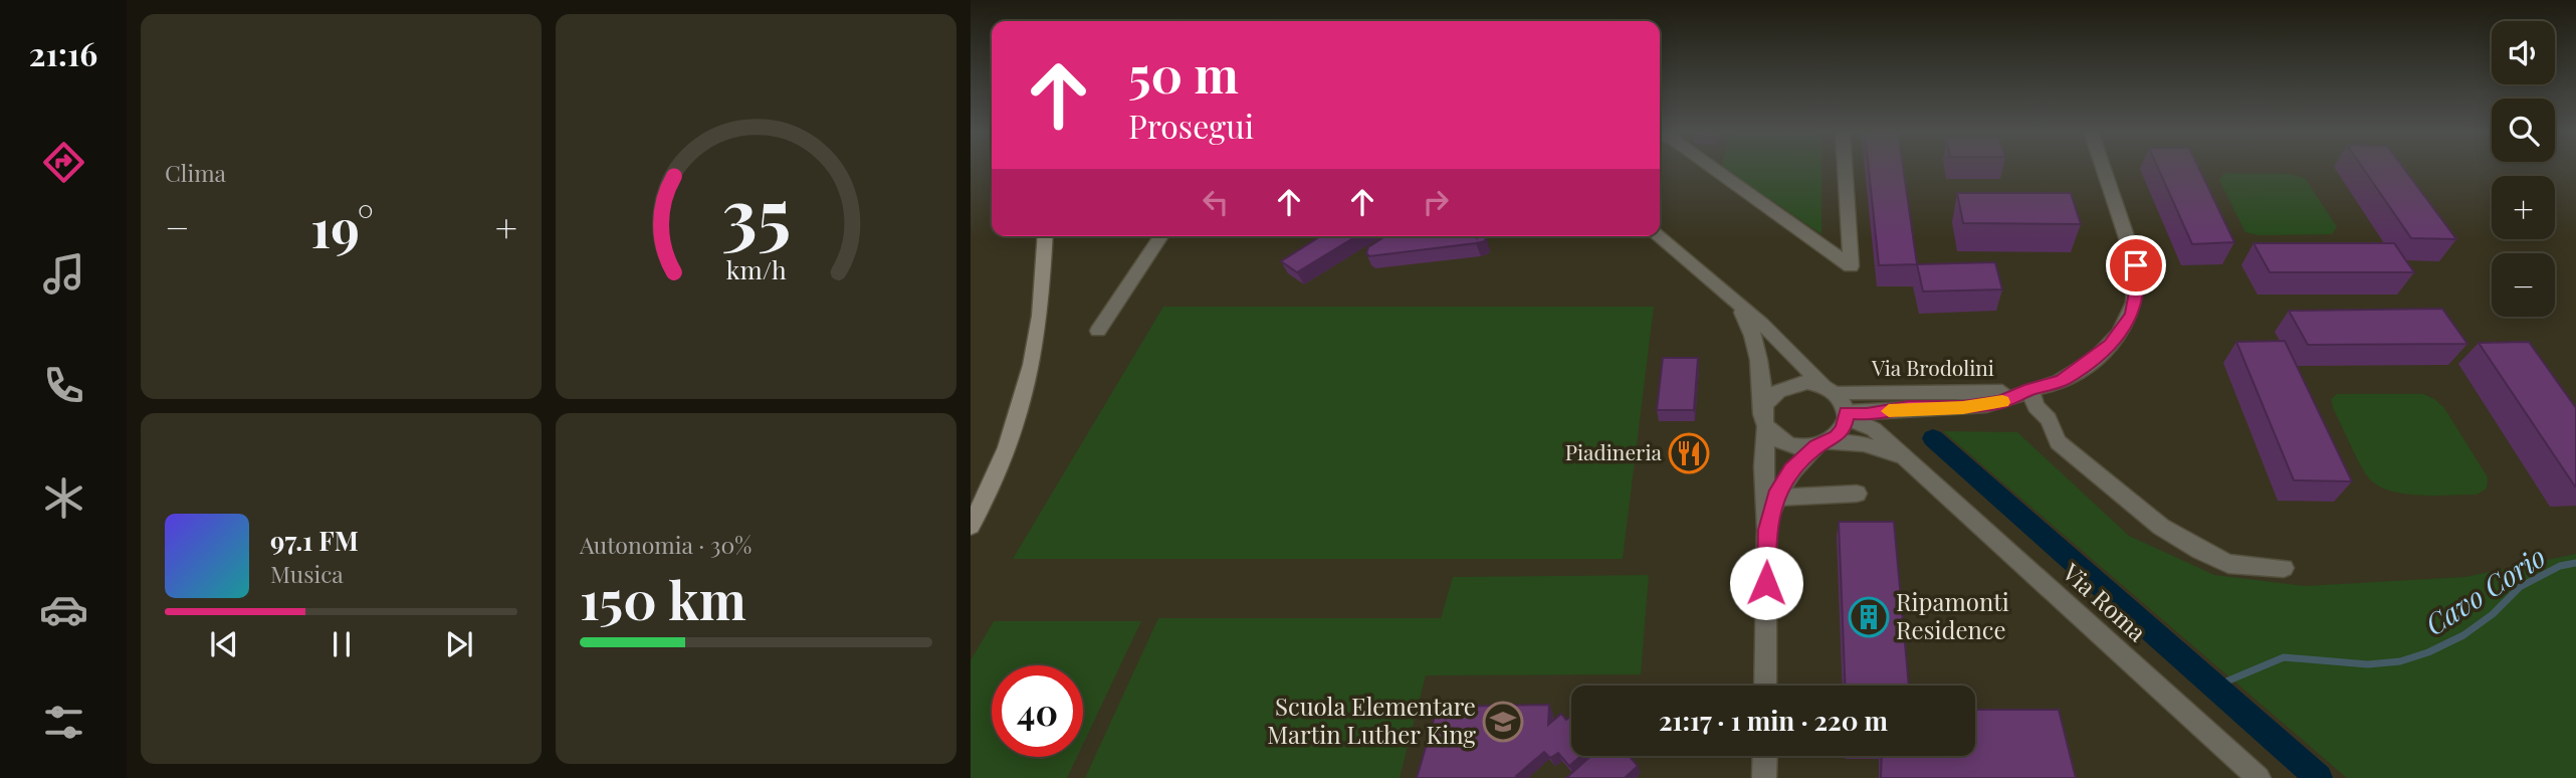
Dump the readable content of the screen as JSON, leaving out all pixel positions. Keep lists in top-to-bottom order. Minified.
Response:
{"streets":{"street":["Via Brodolini","Via Roma"]},"crossings":[["Via Brodolini","Via Roma"]],"water":["Cavo Corio"],"places":{"restaurant":["Piadineria"],"building":["Ripamonti Residence"],"school or university":["Scuola Elementare Martin Luther King"]},"page":{"tabs":"21:16","tile":["Clima",["Autonomia · 30%","150 km"]],"map_buttons":["+","−"],"turn":["50 m","Prosegui"],"heat":["−","19°","+"],"song":["97.1 FM","Musica"],"limit":"40","trip":"21:17 · 1 min · 220 m","gauge":["35","km/h"]}}
